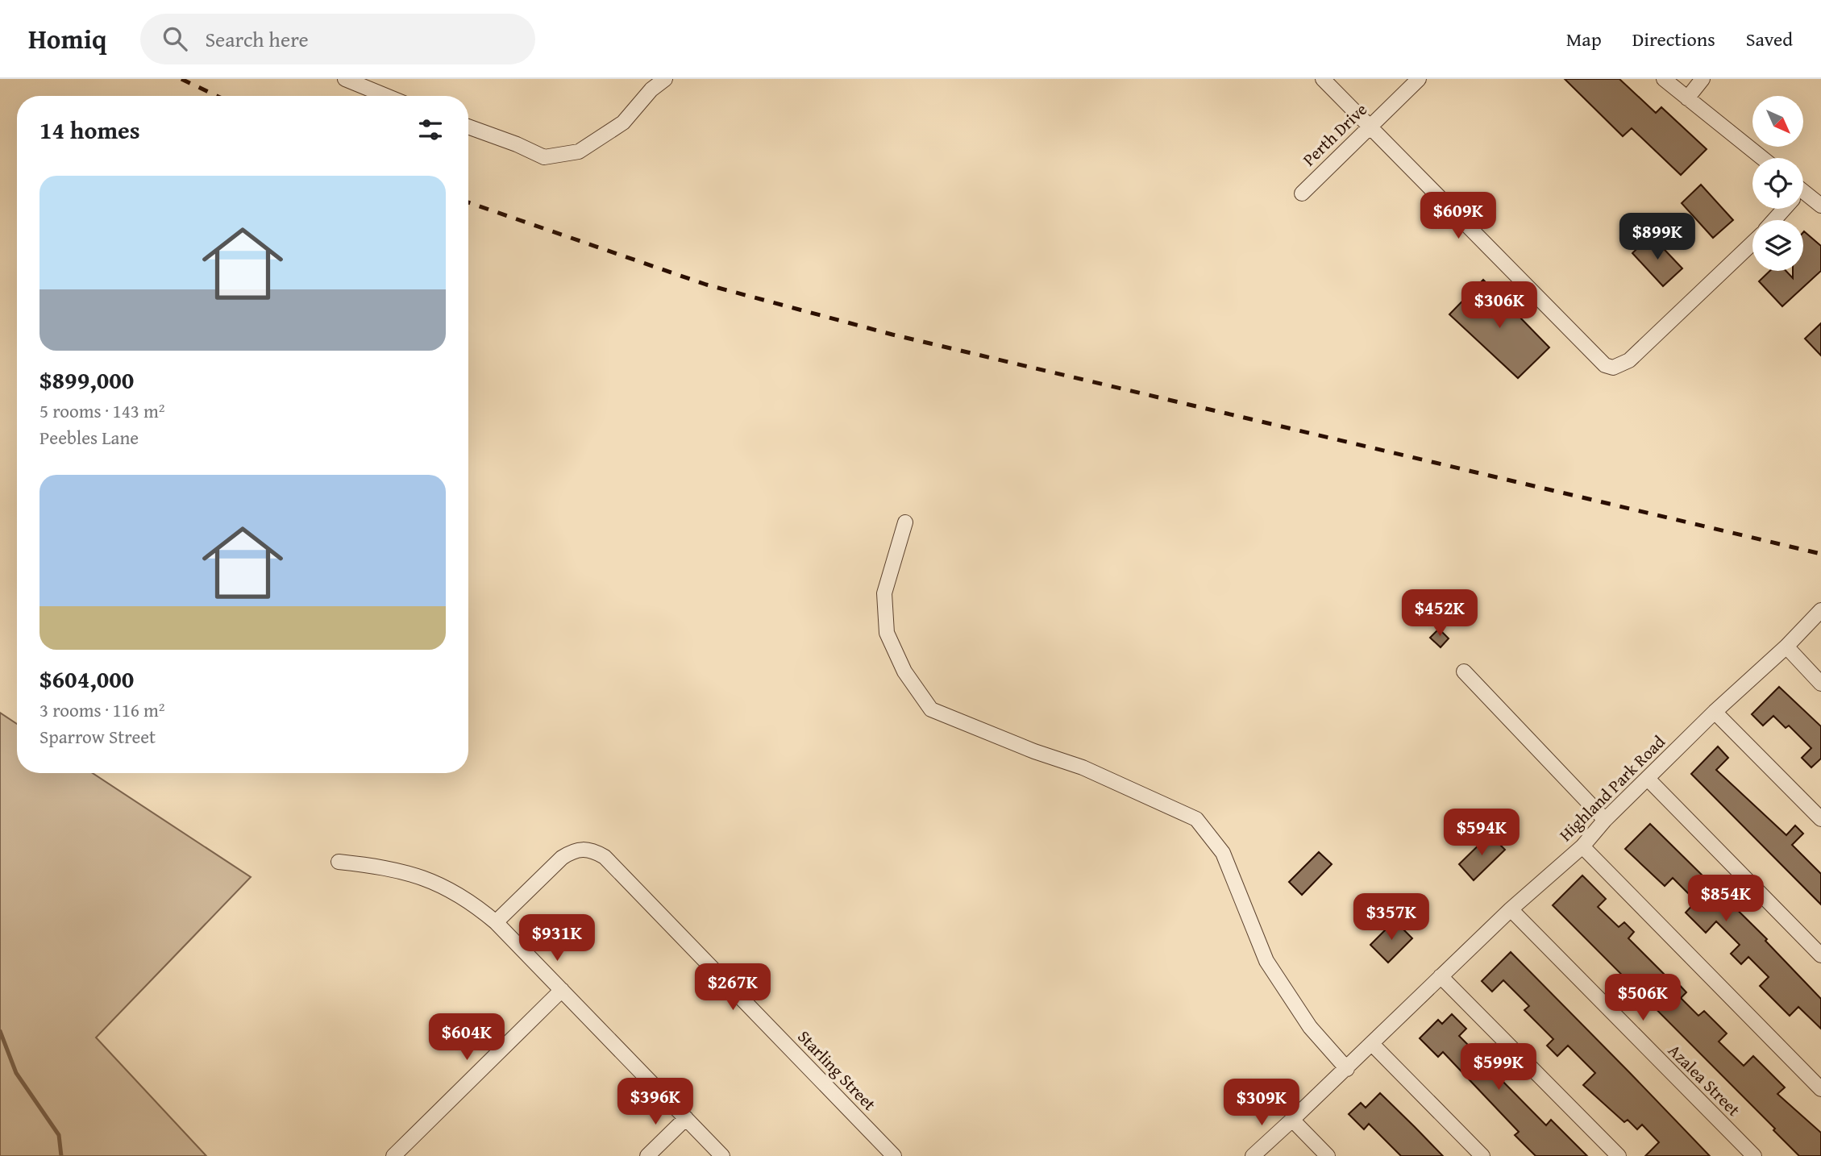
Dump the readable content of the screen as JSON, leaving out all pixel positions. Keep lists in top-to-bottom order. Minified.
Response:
{"streets":{"street":["Perth Drive","Highland Park Road","Starling Street","Azalea Street"]},"crossings":[["Highland Park Road","Azalea Street"]],"north":"bottom right","page":{"header":"Homiq","search":"Search here","nav":["Map","Directions","Saved"],"heading":"14 homes","list":[{"name":"$899,000","note":"5 rooms · 143 m² · Peebles Lane"},{"name":"$604,000","note":"3 rooms · 116 m² · Sparrow Street"}],"price":["$609K","$899K","$306K","$452K","$594K","$854K","$357K","$931K","$267K","$506K","$604K","$599K","$396K","$309K"]}}
